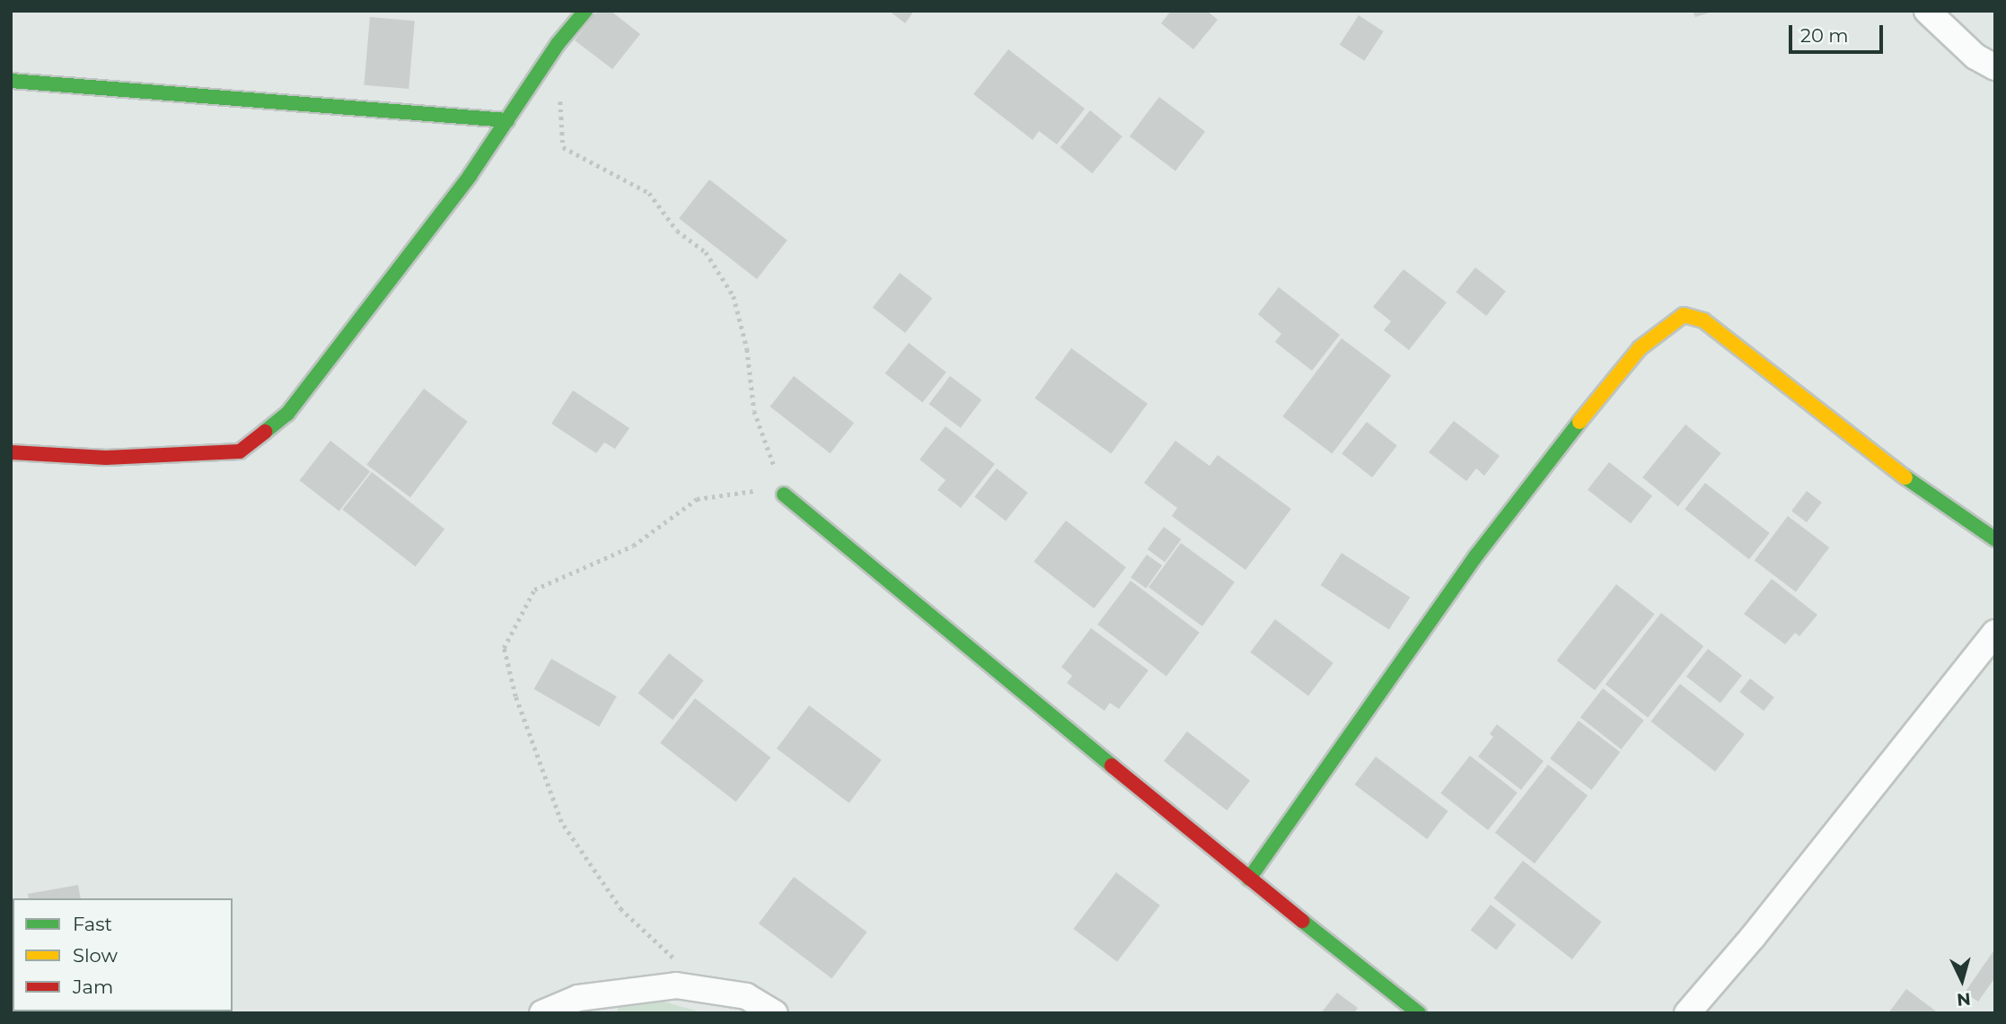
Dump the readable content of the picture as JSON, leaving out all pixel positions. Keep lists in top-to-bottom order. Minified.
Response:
{"legend":["Fast","Slow","Jam"],"scale_bar":"20 m","north":"bottom"}
